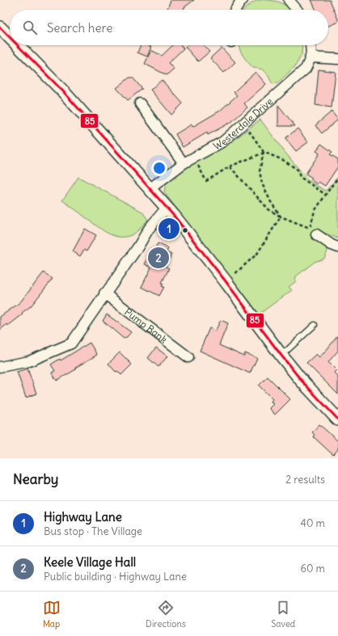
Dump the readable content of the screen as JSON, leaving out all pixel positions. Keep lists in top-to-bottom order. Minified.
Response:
{"streets":{"street":["Westerdale Drive","Pump Bank"]},"lines":["transit line 85"],"page":{"search":"Search here","pins":["1","2"],"heading":["Nearby","2 results"],"list":[{"mark":"1","name":"Highway Lane","note":"Bus stop · The Village","value":"40 m"},{"mark":"2","name":"Keele Village Hall","note":"Public building · Highway Lane","value":"60 m"}],"nav":["Map","Directions","Saved"]}}
